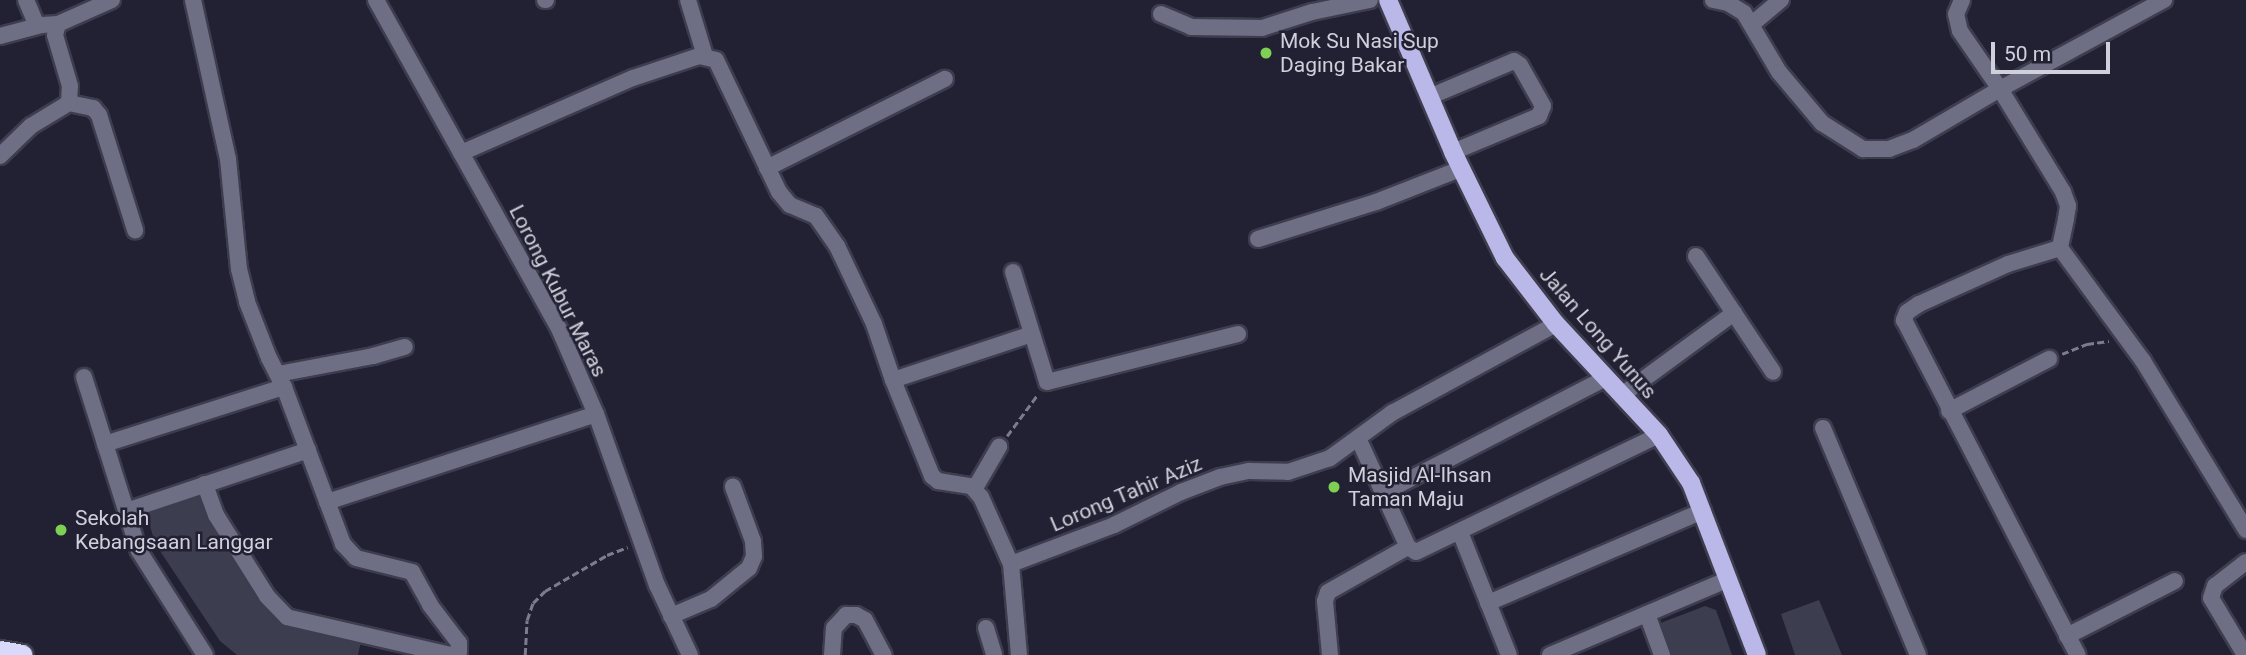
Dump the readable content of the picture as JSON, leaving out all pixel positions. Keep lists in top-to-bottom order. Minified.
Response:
{"streets":{"main road":["Jalan Long Yunus"],"street":["Lorong Kubur Maras","Lorong Tahir Aziz"]},"crossings":[["Jalan Long Yunus","Lorong Tahir Aziz"]],"places":["Mok Su Nasi Sup Daging Bakar","Masjid Al-Ihsan Taman Maju","Sekolah Kebangsaan Langgar"],"scale_bar":"50 m"}
